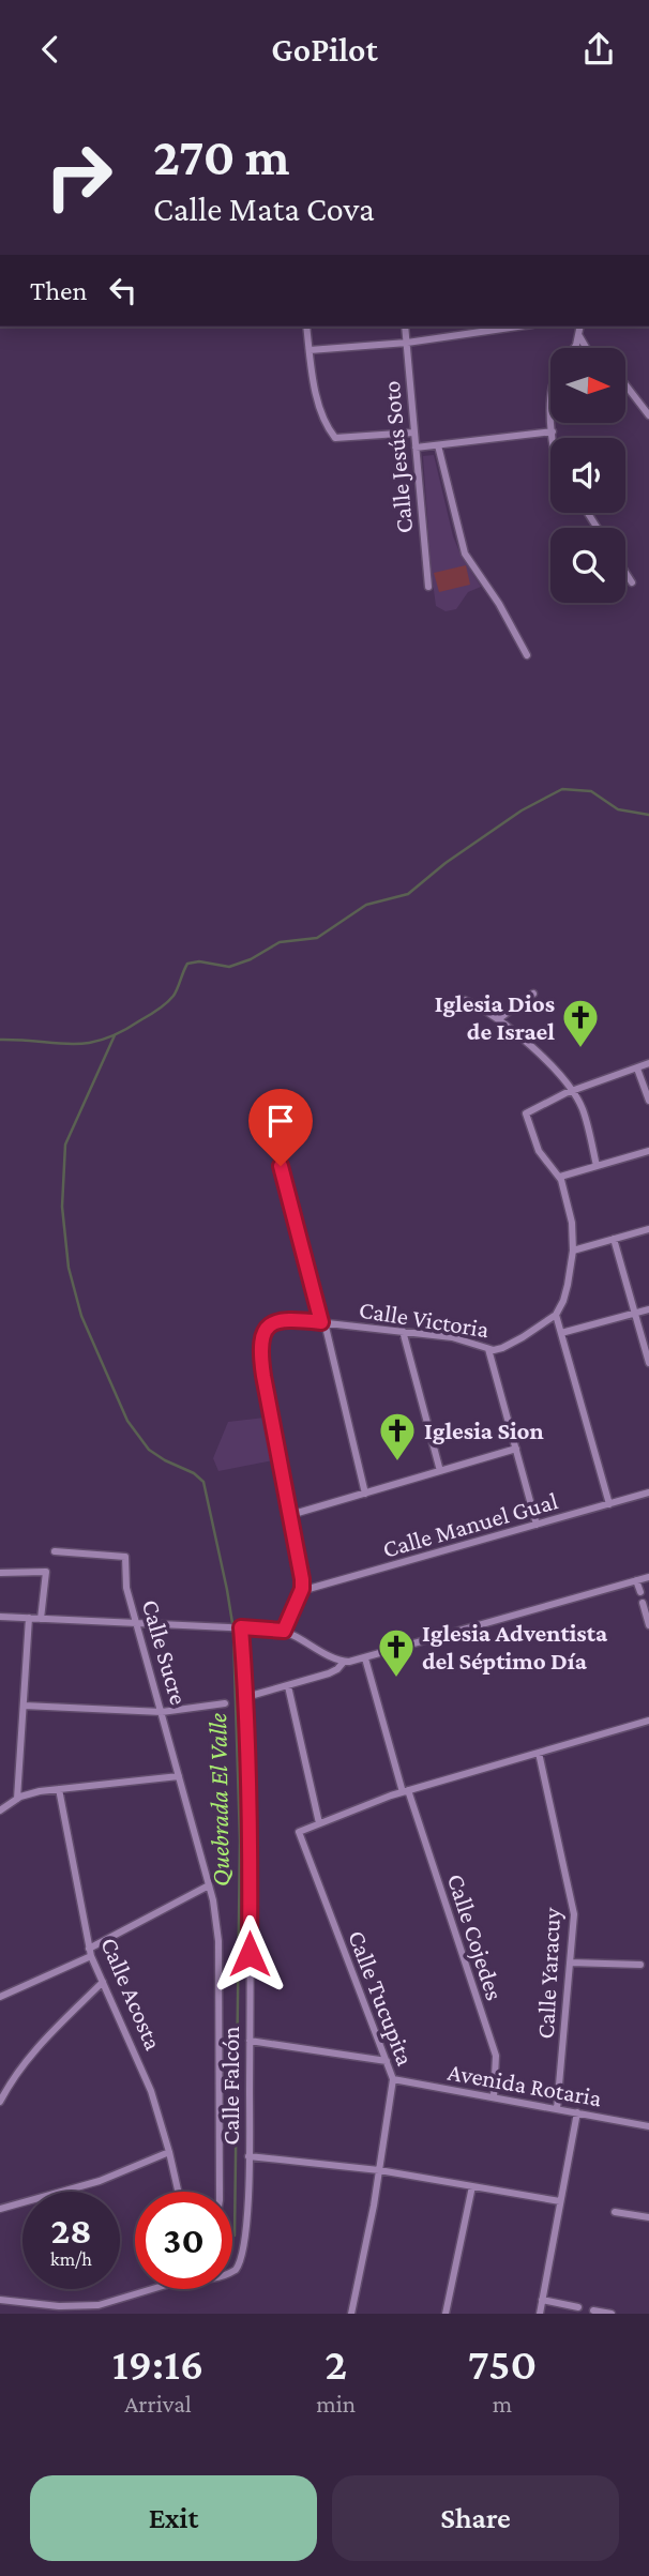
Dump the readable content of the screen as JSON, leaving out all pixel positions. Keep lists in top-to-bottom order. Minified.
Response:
{"streets":{"street":["Calle Jesús Soto","Calle Victoria","Calle Manuel Gual","Calle Sucre","Calle Cojedes","Calle Yaracuy","Calle Acosta","Calle Tucupita","Avenida Rotaria","Calle Falcón"]},"crossings":[["Calle Victoria","Calle Manuel Gual"],["Calle Cojedes","Avenida Rotaria"],["Calle Yaracuy","Avenida Rotaria"],["Calle Tucupita","Avenida Rotaria"]],"water":["Quebrada El Valle"],"places":{"church":["Iglesia Dios de Israel","Iglesia Sion","Iglesia Adventista del Séptimo Día"]},"north":"right","page":{"header":"GoPilot","turn":["270 m","Calle Mata Cova"],"then":"Then","speed":"28 km/h","limit":"30","eta":["19:16","Arrival","2","min","750","m"],"buttons":["Exit","Share"]}}
